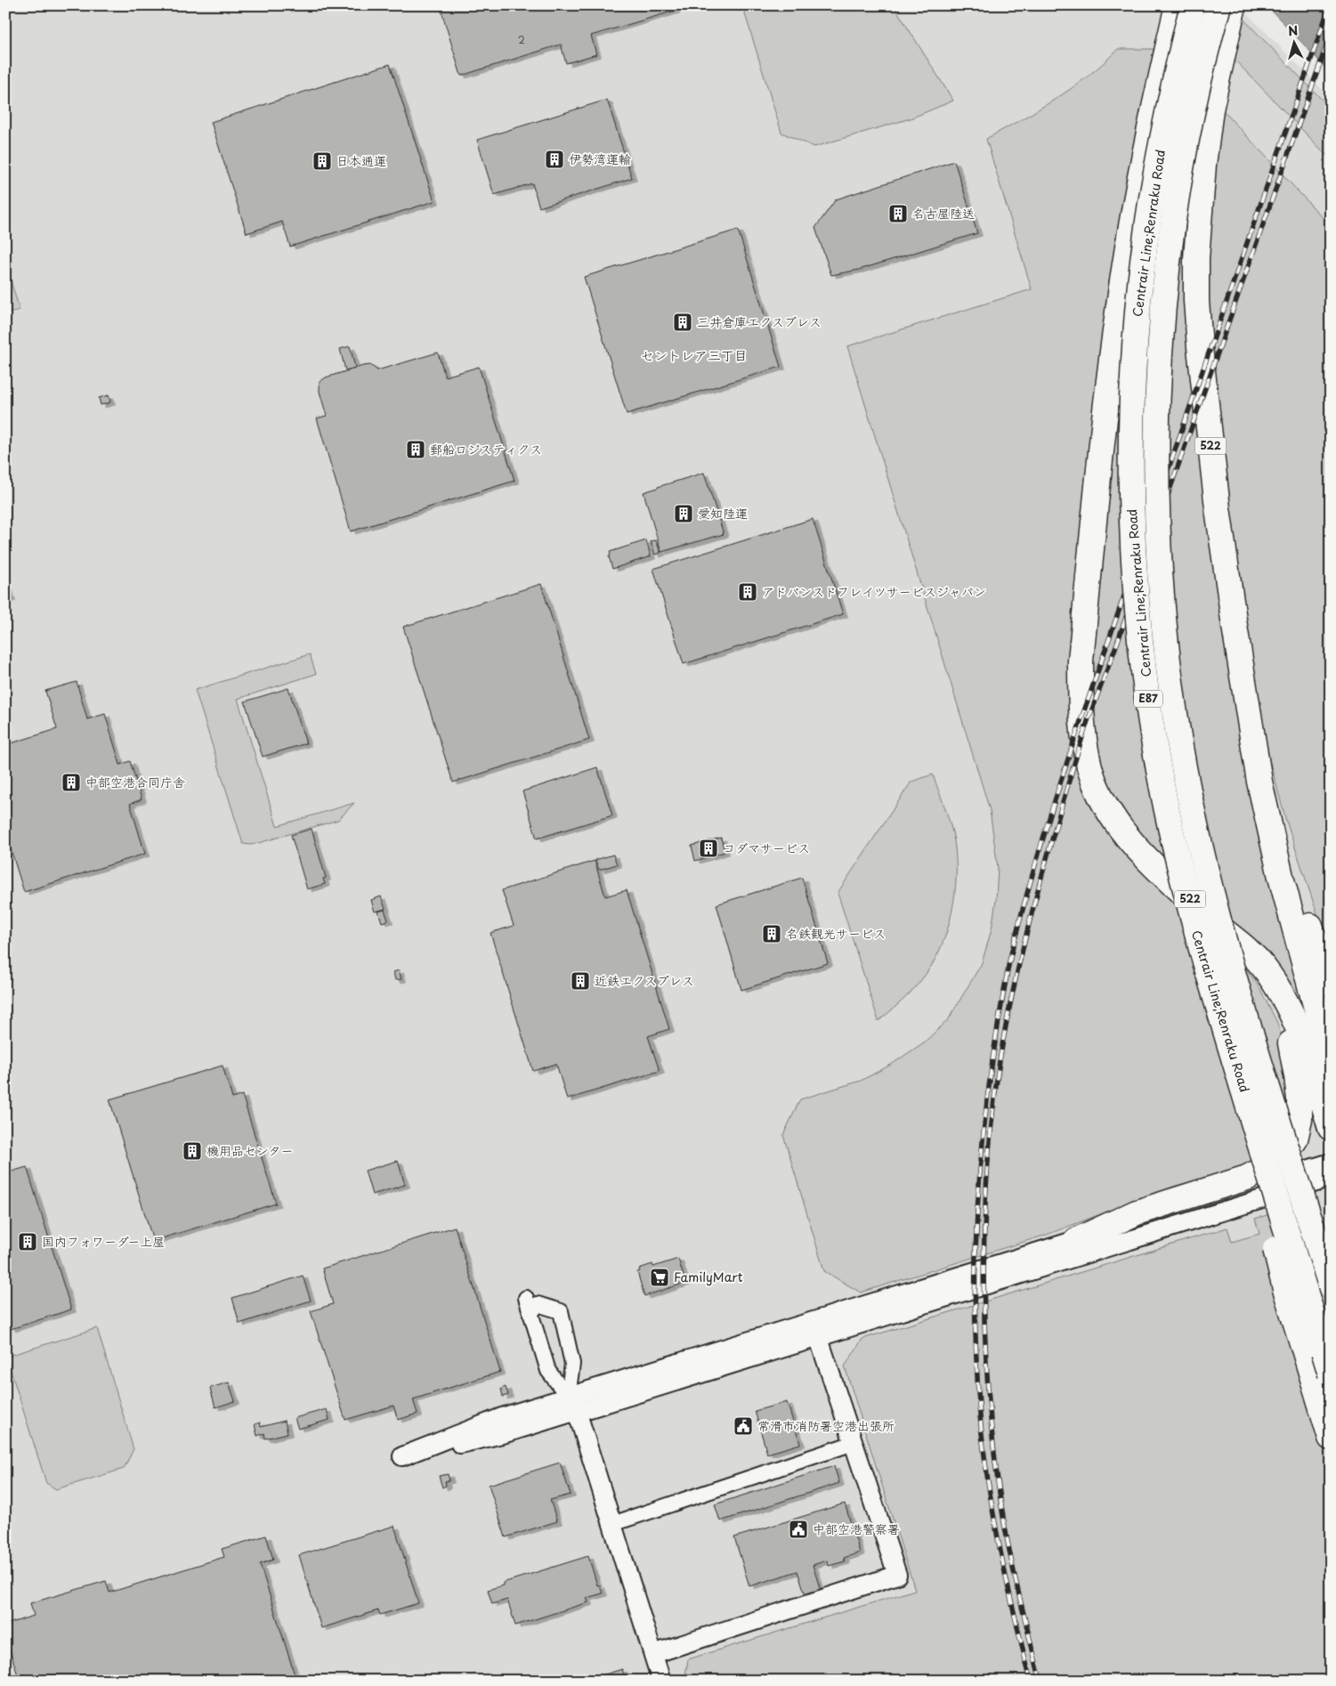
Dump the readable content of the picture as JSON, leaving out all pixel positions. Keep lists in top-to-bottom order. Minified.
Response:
{"streets":{"highway":["Centrair Line;Renraku Road","522","E87"]},"districts":["セントレア三丁目"],"places":{"building":["伊勢湾運輸","日本通運","名古屋陸送","三井倉庫エクスプレス","郵船ロジスティクス","愛知陸運","アドバンスドフレイツサービスジャパン","中部空港合同庁舎","コダマサービス","名鉄観光サービス","近鉄エクスプレス","機用品センター","国内フォワーダー上屋"],"supermarket":["FamilyMart"],"public building":["常滑市消防署空港出張所","中部空港警察署"]},"house_numbers":["2"],"north":"top"}
